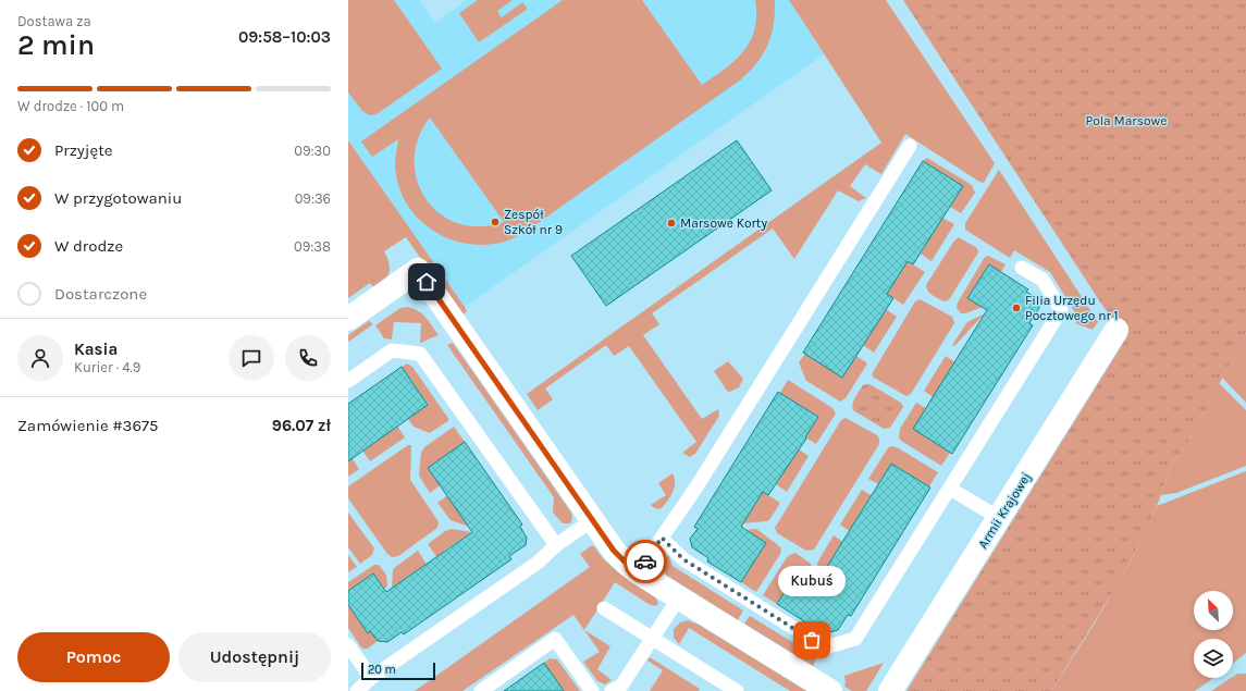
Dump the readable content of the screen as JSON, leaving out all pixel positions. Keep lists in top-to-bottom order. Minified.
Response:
{"streets":{"street":["Armii Krajowej"]},"parks":["Pola Marsowe"],"places":["Zespół Szkół nr 9","Marsowe Korty","Filia Urzędu Pocztowego nr 1","Kubuś"],"scale_bar":"20 m","north":"top left","page":{"heading":["2 min","Dostawa za","09:58–10:03"],"panel":["Kasia","Kurier · 4.9","Zamówienie #3675","96.07 zł"],"bar":"W drodze · 100 m","list":[["Przyjęte","09:30"],["W przygotowaniu","09:36"],["W drodze","09:38"],"Dostarczone"],"bubble":"Kubuś","buttons":["Pomoc","Udostępnij"],"scale":"20 m"}}
